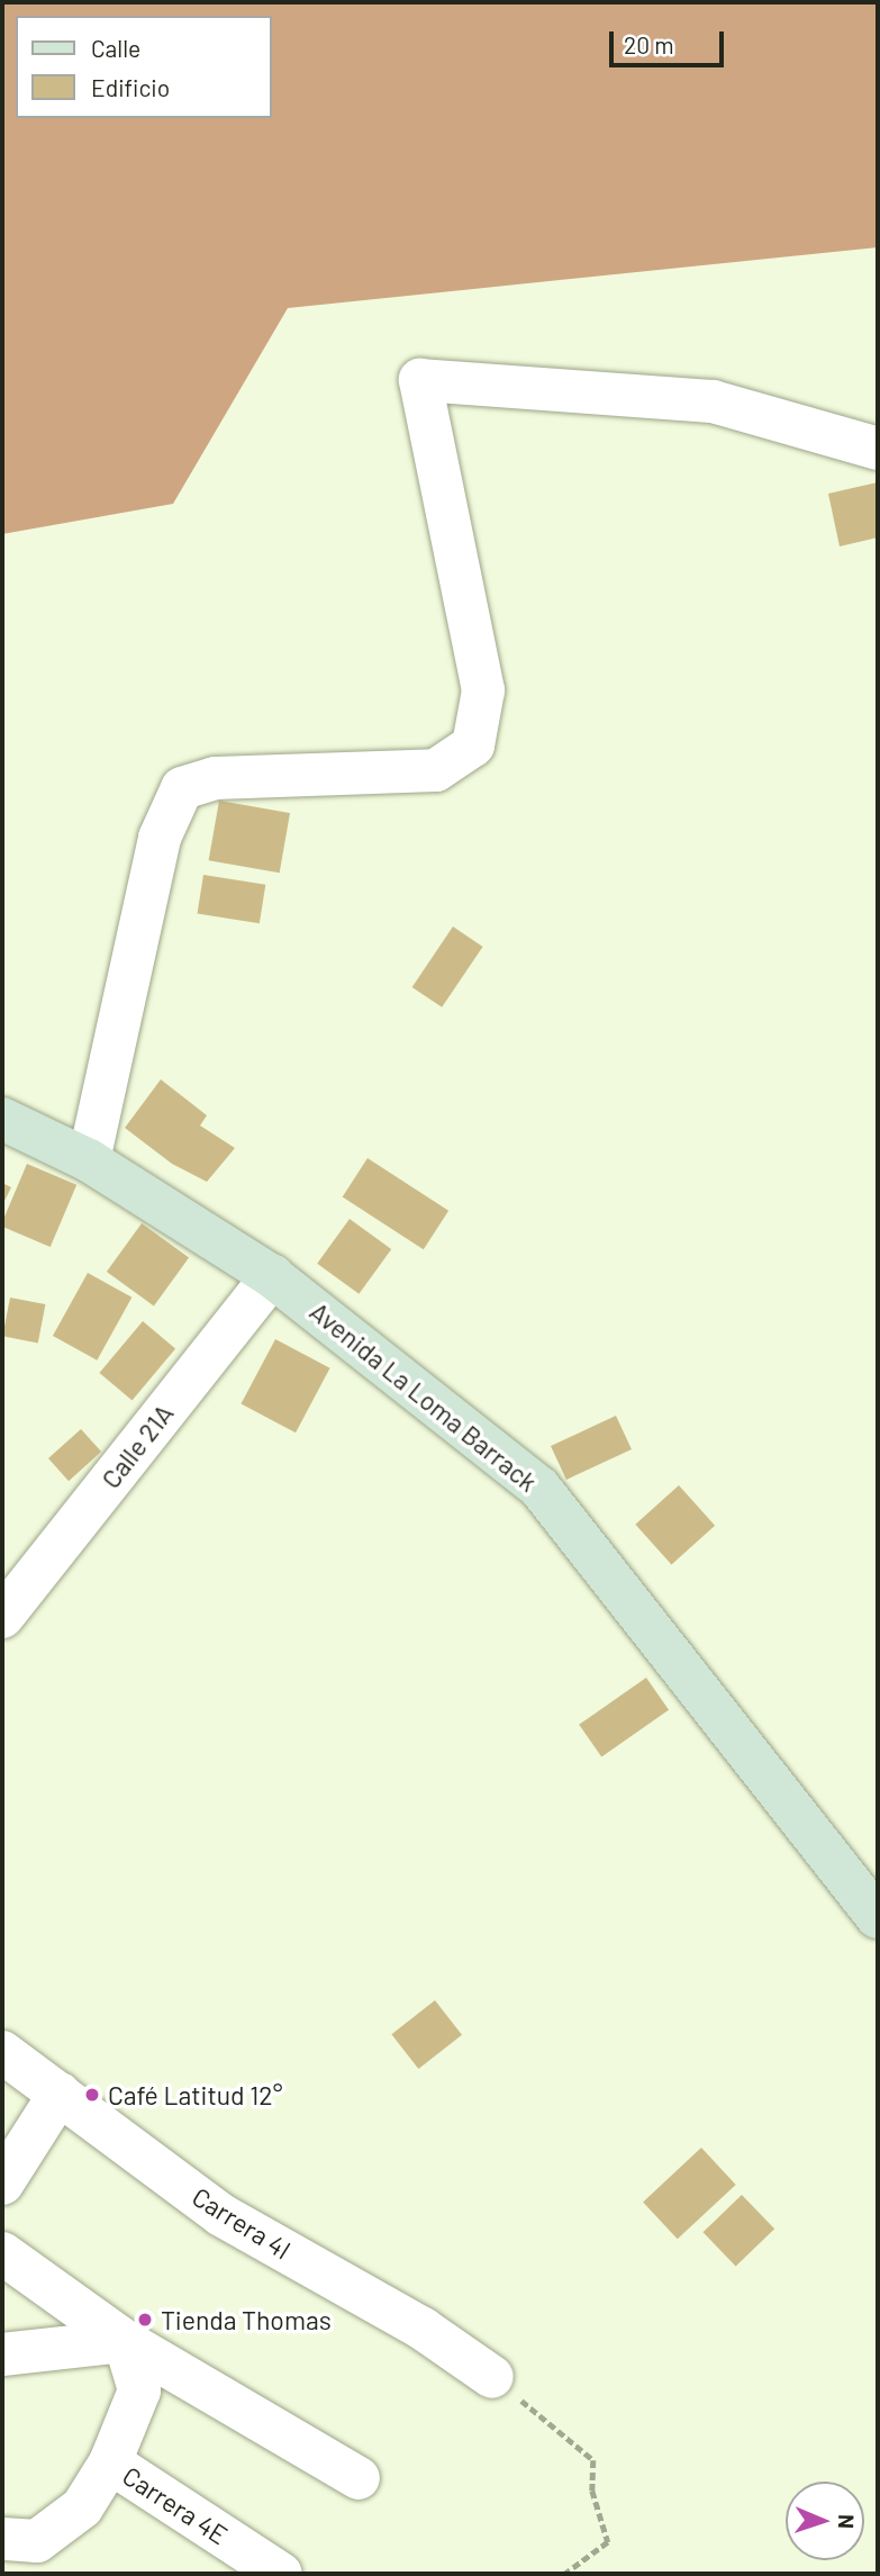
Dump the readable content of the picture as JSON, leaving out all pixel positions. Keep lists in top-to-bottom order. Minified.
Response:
{"streets":{"main road":["Avenida La Loma Barrack"],"street":["Calle 21A","Carrera 4I","Carrera 4E"]},"crossings":[["Avenida La Loma Barrack","Calle 21A"]],"places":["Café Latitud 12°","Tienda Thomas"],"legend":["Calle","Edificio"],"scale_bar":"20 m","north":"right"}
